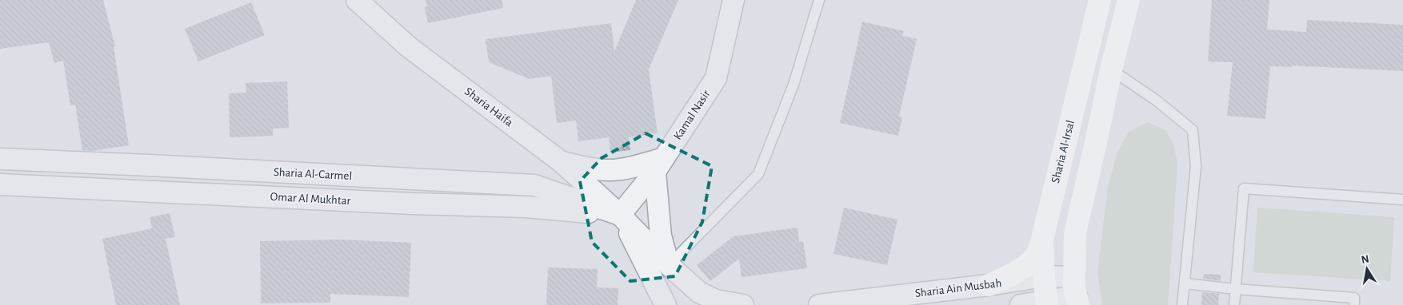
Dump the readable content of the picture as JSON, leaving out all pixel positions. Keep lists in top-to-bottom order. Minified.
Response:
{"streets":{"main road":["Sharia Al-Irsal"],"street":["Sharia Haifa","Kamal Nasir","Sharia Al-Carmel","Omar Al Mukhtar","Sharia Ain Musbah"]},"crossings":[["Sharia Haifa","Kamal Nasir"],["Sharia Haifa","Sharia Al-Carmel"],["Sharia Haifa","Omar Al Mukhtar"],["Kamal Nasir","Sharia Al-Carmel"],["Kamal Nasir","Omar Al Mukhtar"],["Sharia Al-Irsal","Sharia Ain Musbah"],["Sharia Al-Carmel","Omar Al Mukhtar"]],"north":"top"}
